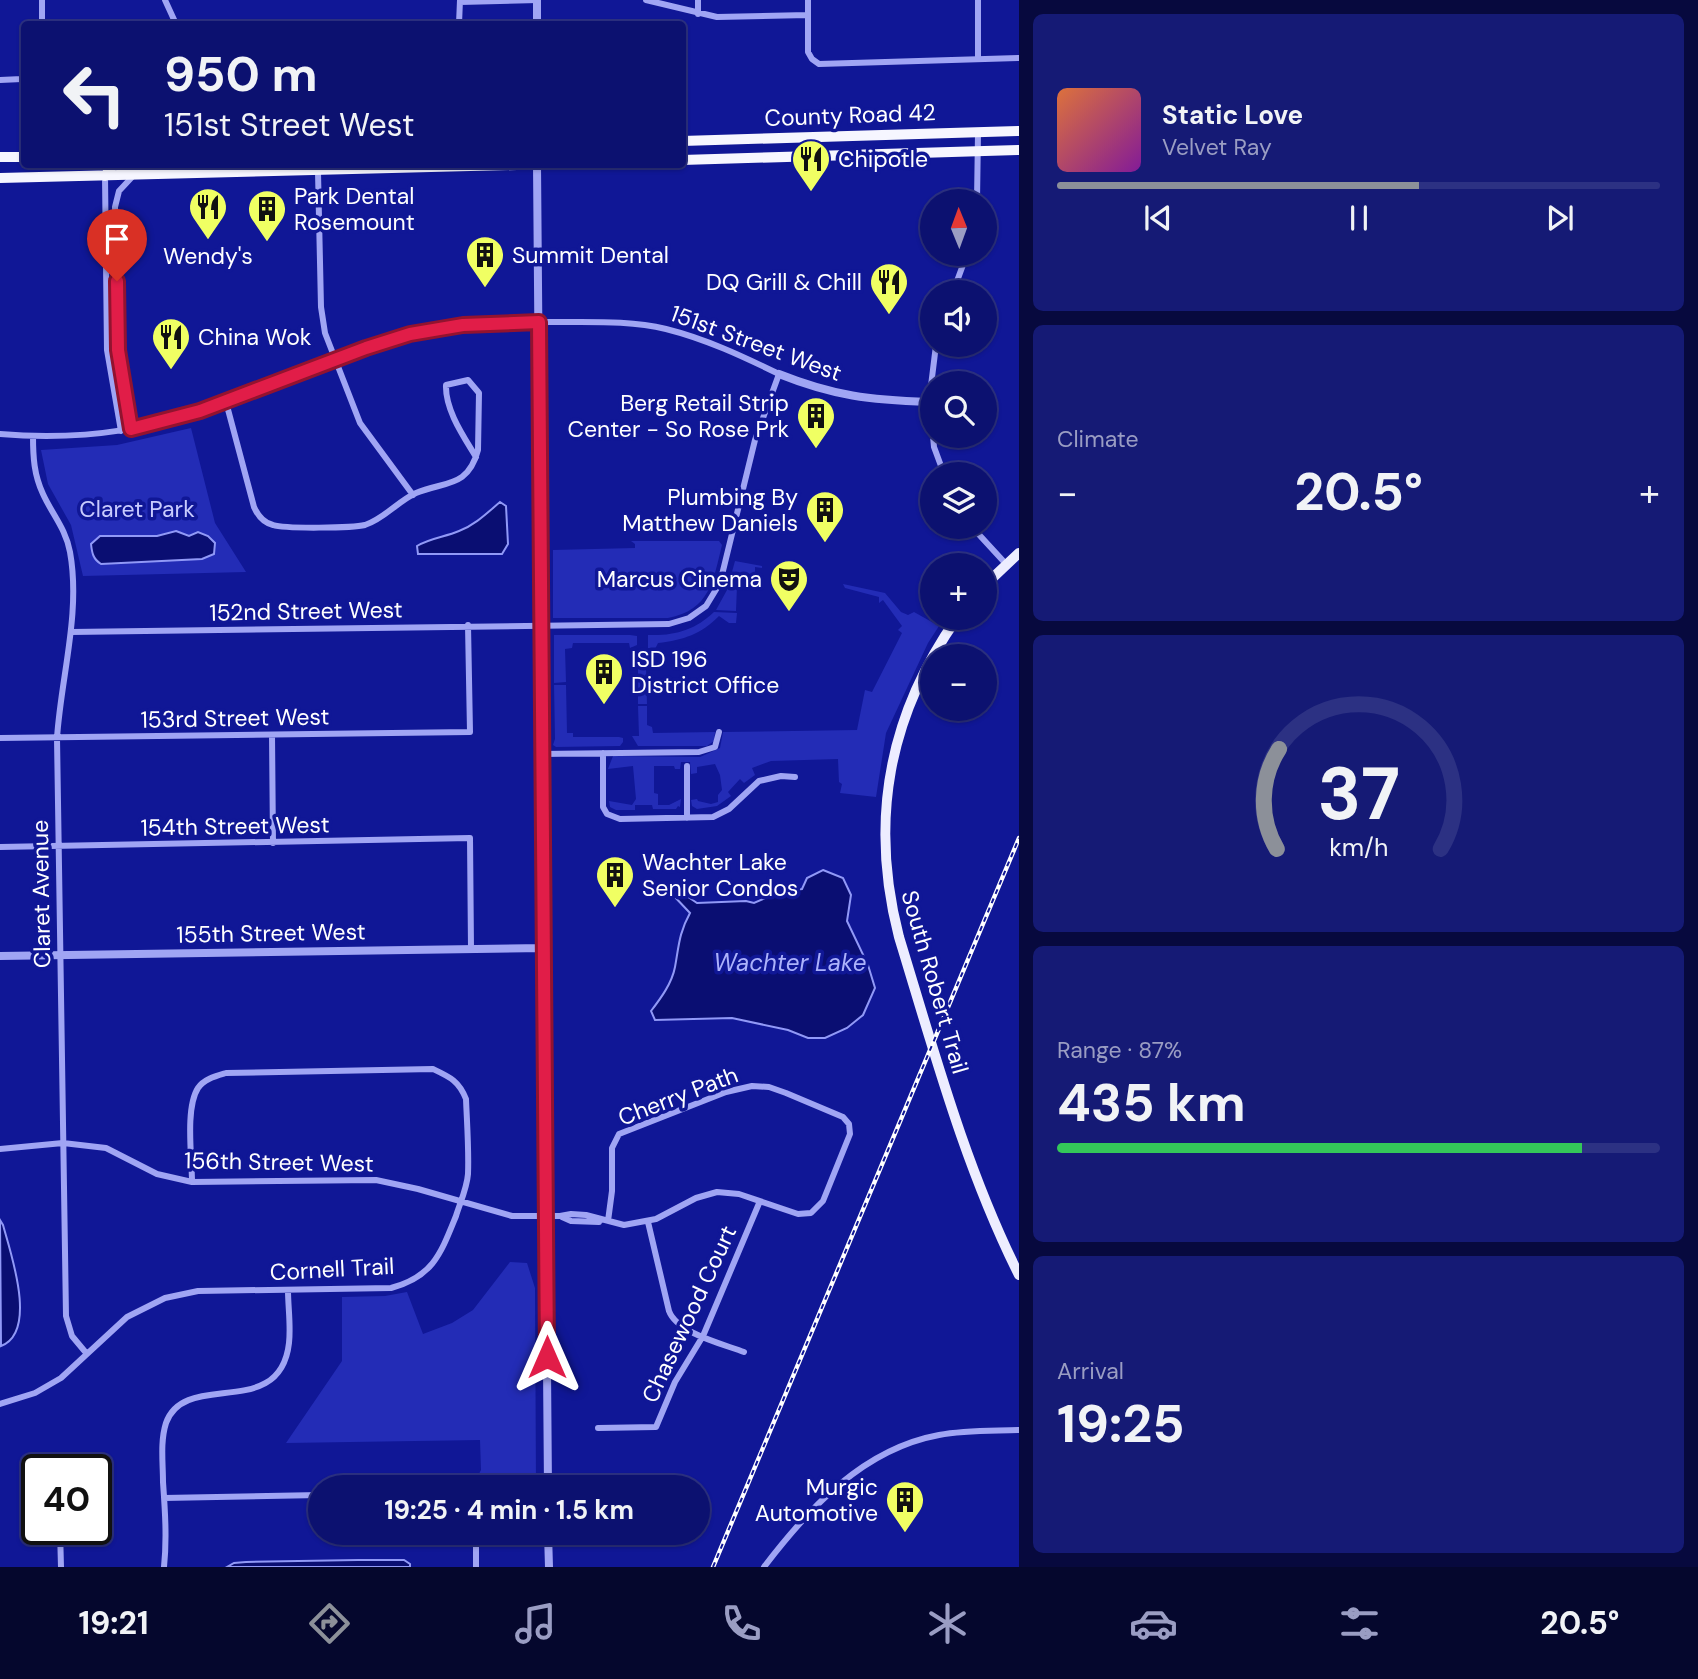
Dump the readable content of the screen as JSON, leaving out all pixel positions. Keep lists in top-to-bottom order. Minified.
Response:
{"streets":{"highway":["County Road 42"],"main road":["South Robert Trail"],"street":["151st Street West","152nd Street West","153rd Street West","154th Street West","Claret Avenue","155th Street West","Cherry Path","156th Street West","Cornell Trail","Chasewood Court"]},"crossings":[["151st Street West","152nd Street West"],["151st Street West","Claret Avenue"],["152nd Street West","153rd Street West"],["152nd Street West","Claret Avenue"],["153rd Street West","Claret Avenue"],["154th Street West","Claret Avenue"],["154th Street West","155th Street West"],["Claret Avenue","155th Street West"],["Claret Avenue","156th Street West"],["Claret Avenue","Cornell Trail"],["Cherry Path","156th Street West"],["156th Street West","Cornell Trail"],["156th Street West","Chasewood Court"]],"water":["Wachter Lake"],"parks":["Claret Park"],"places":{"restaurant":["Chipotle","Wendy's","DQ Grill & Chill","China Wok"],"building":["Park Dental Rosemount","Summit Dental","Berg Retail Strip Center - So Rose Prk","Plumbing By Matthew Daniels","ISD 196 District Office","Wachter Lake Senior Condos","Murgic Automotive"],"theatre":["Marcus Cinema"]},"north":"top","page":{"turn":["950 m","151st Street West"],"song":["Static Love","Velvet Ray"],"map_buttons":["+","−"],"tile":["Climate",["Range · 87%","435 km"],["Arrival","19:25"]],"heat":["−","20.5°","+"],"limit":"40","trip":"19:25 · 4 min · 1.5 km","tabs":["19:21","20.5°"],"gauge":["37","km/h"]}}
